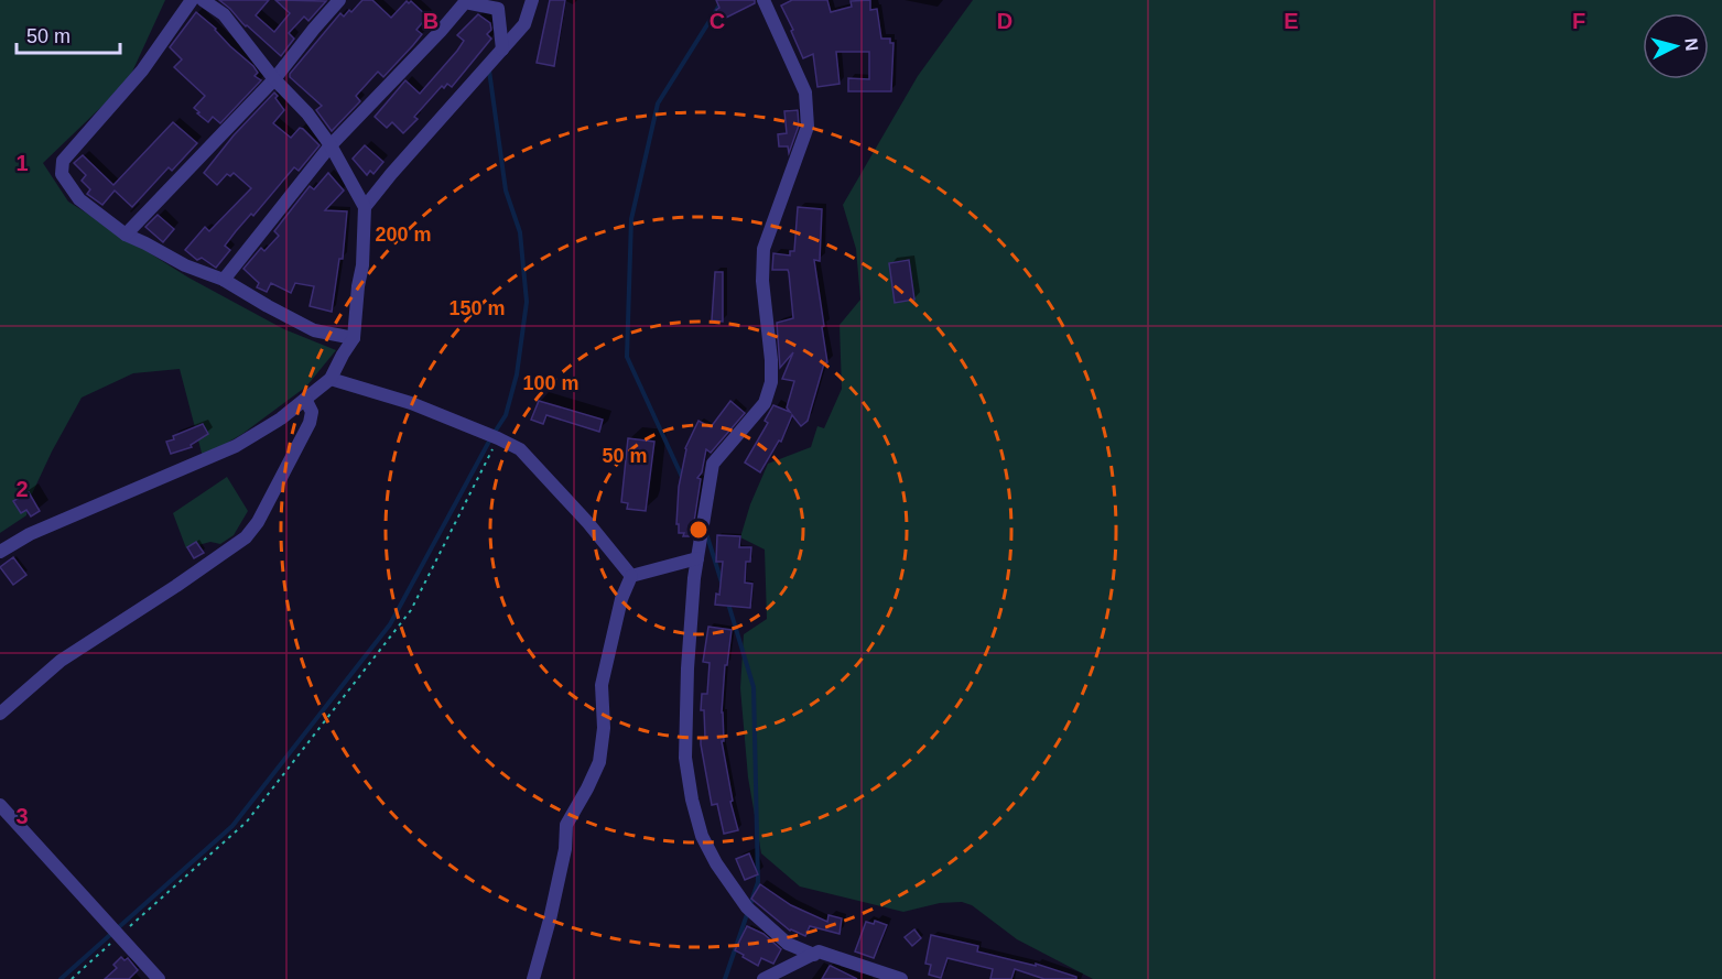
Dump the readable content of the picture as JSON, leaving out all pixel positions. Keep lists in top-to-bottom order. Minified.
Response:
{"scale_bar":"50 m","north":"right","grid":{"columns":["B","C","D","E","F"],"rows":["1","2","3"]},"rings":["200 m","150 m","100 m","50 m"]}
